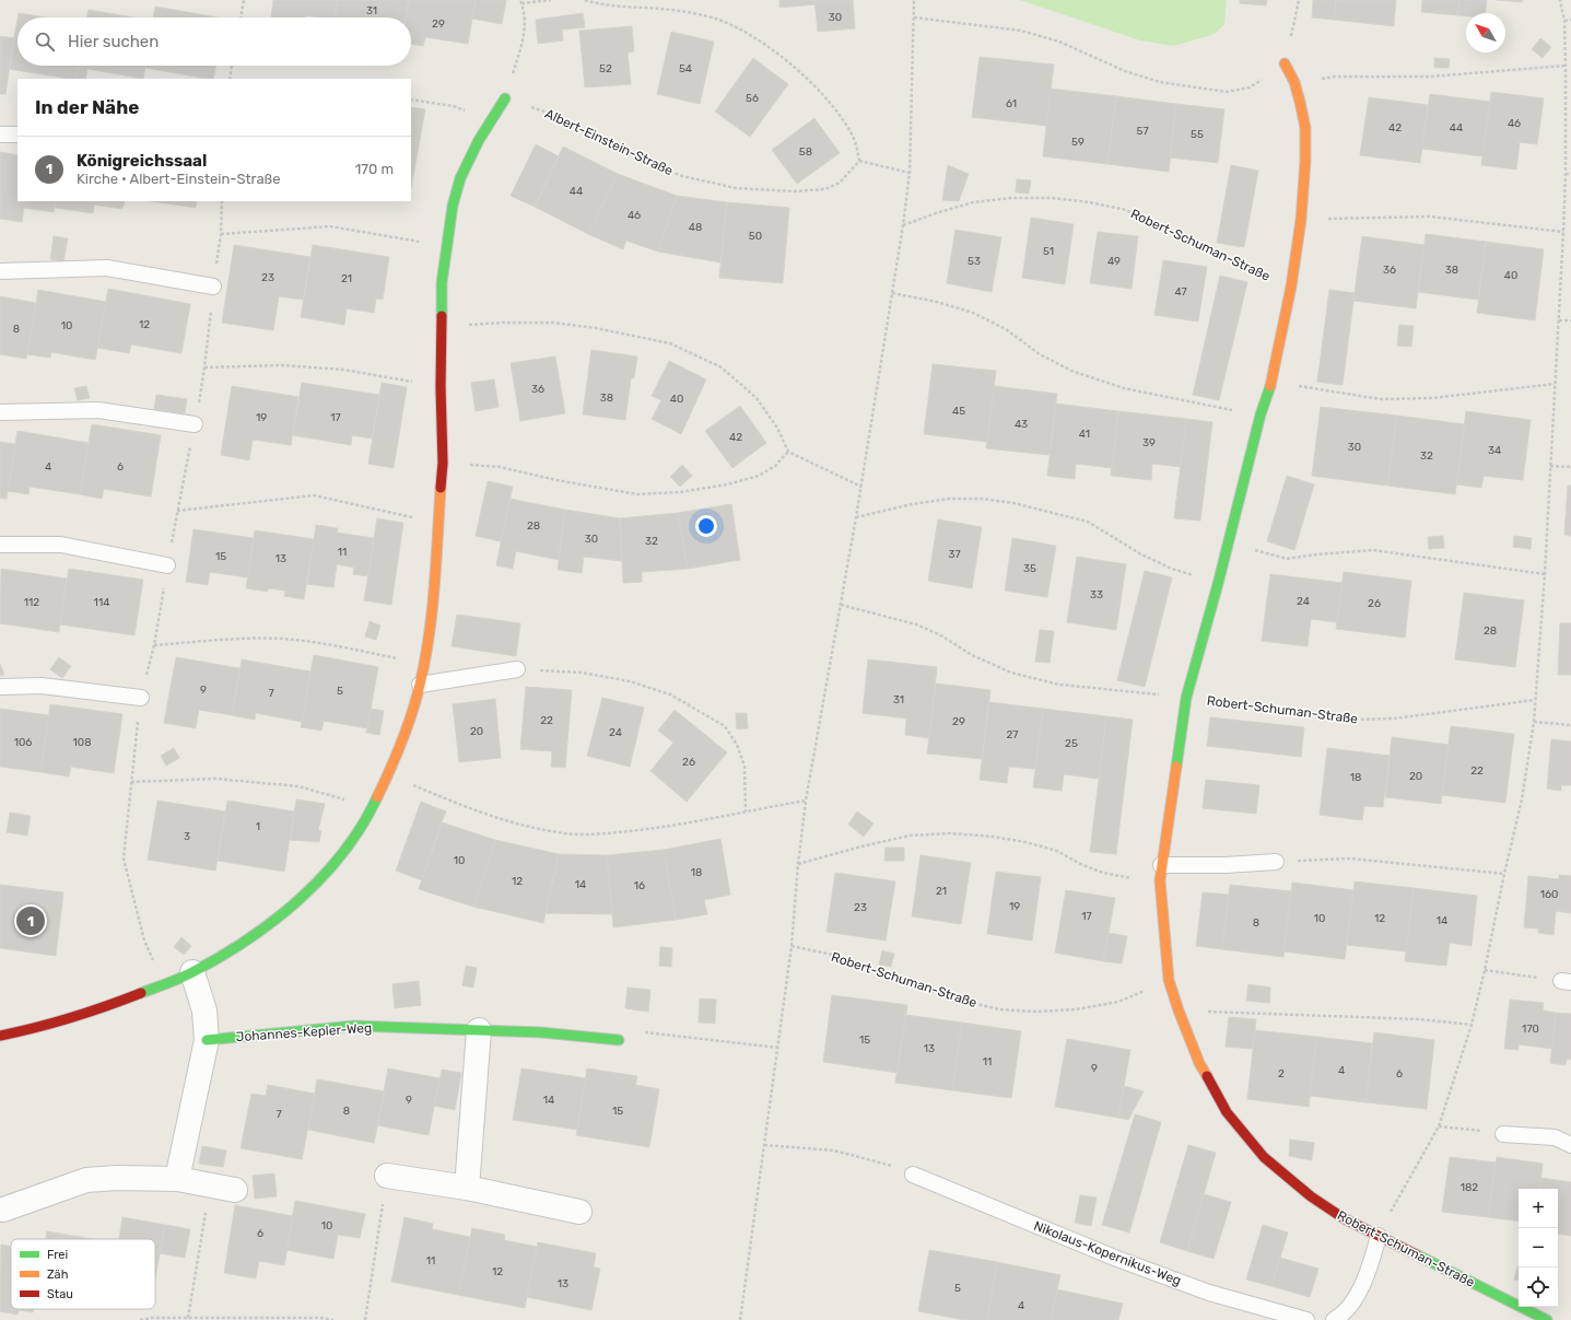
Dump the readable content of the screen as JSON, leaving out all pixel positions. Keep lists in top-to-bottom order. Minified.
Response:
{"streets":{"street":["Robert-Schuman-Straße","Johannes-Kepler-Weg"],"lane":["Nikolaus-Kopernikus-Weg"],"path":["Albert-Einstein-Straße"]},"house_numbers":["31","30","29","52","54","56","61","46","42","44","57","55","59","58","44","46","48","50","51","53","49","36","38","40","23","21","47","12","10","8","36","38","40","45","19","17","43","41","42","39","30","34","32","4","6","28","30","32","11","37","15","13","35","33","24","112","114","26","28","9","5","7","31","22","29","20","24","27","106","108","25","26","22","20","18","1","3","10","18","12","14","16","21","160","19","23","17","10","12","14","8","170","15","13","11","9","4","2","6","9","14","8","15","7","182","10","6","11","12","13","5","4"],"legend":["Frei","Zäh","Stau"],"north":"top left","page":{"search":"Hier suchen","heading":"In der Nähe","list":[{"mark":"1","name":"Königreichssaal","note":"Kirche · Albert-Einstein-Straße","value":"170 m"}],"pins":"1","map_buttons":["+","−"]}}
